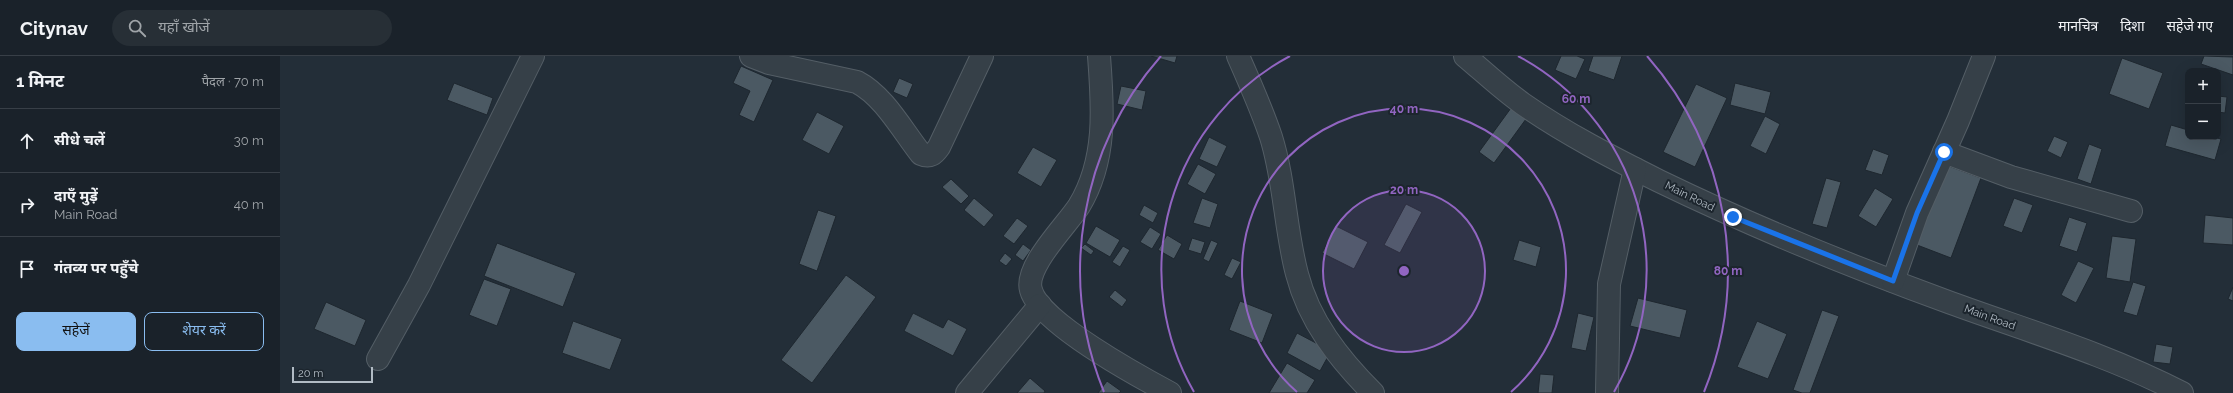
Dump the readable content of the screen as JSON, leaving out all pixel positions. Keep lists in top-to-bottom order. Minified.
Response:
{"streets":{"street":["Main Road"]},"scale_bar":"20 m","page":{"header":"Citynav","search":"यहाँ खोजें","nav":["मानचित्र","दिशा","सहेजे गए"],"heading":["1 मिनट","पैदल · 70 m"],"map_buttons":["+","−"],"list":[["सीधे चलें","30 m"],["दाएँ मुड़ें","Main Road","40 m"],"गंतव्य पर पहुँचे"],"buttons":["सहेजें","शेयर करें"],"scale":"20 m"},"rings":["60 m","40 m","20 m","80 m"]}
